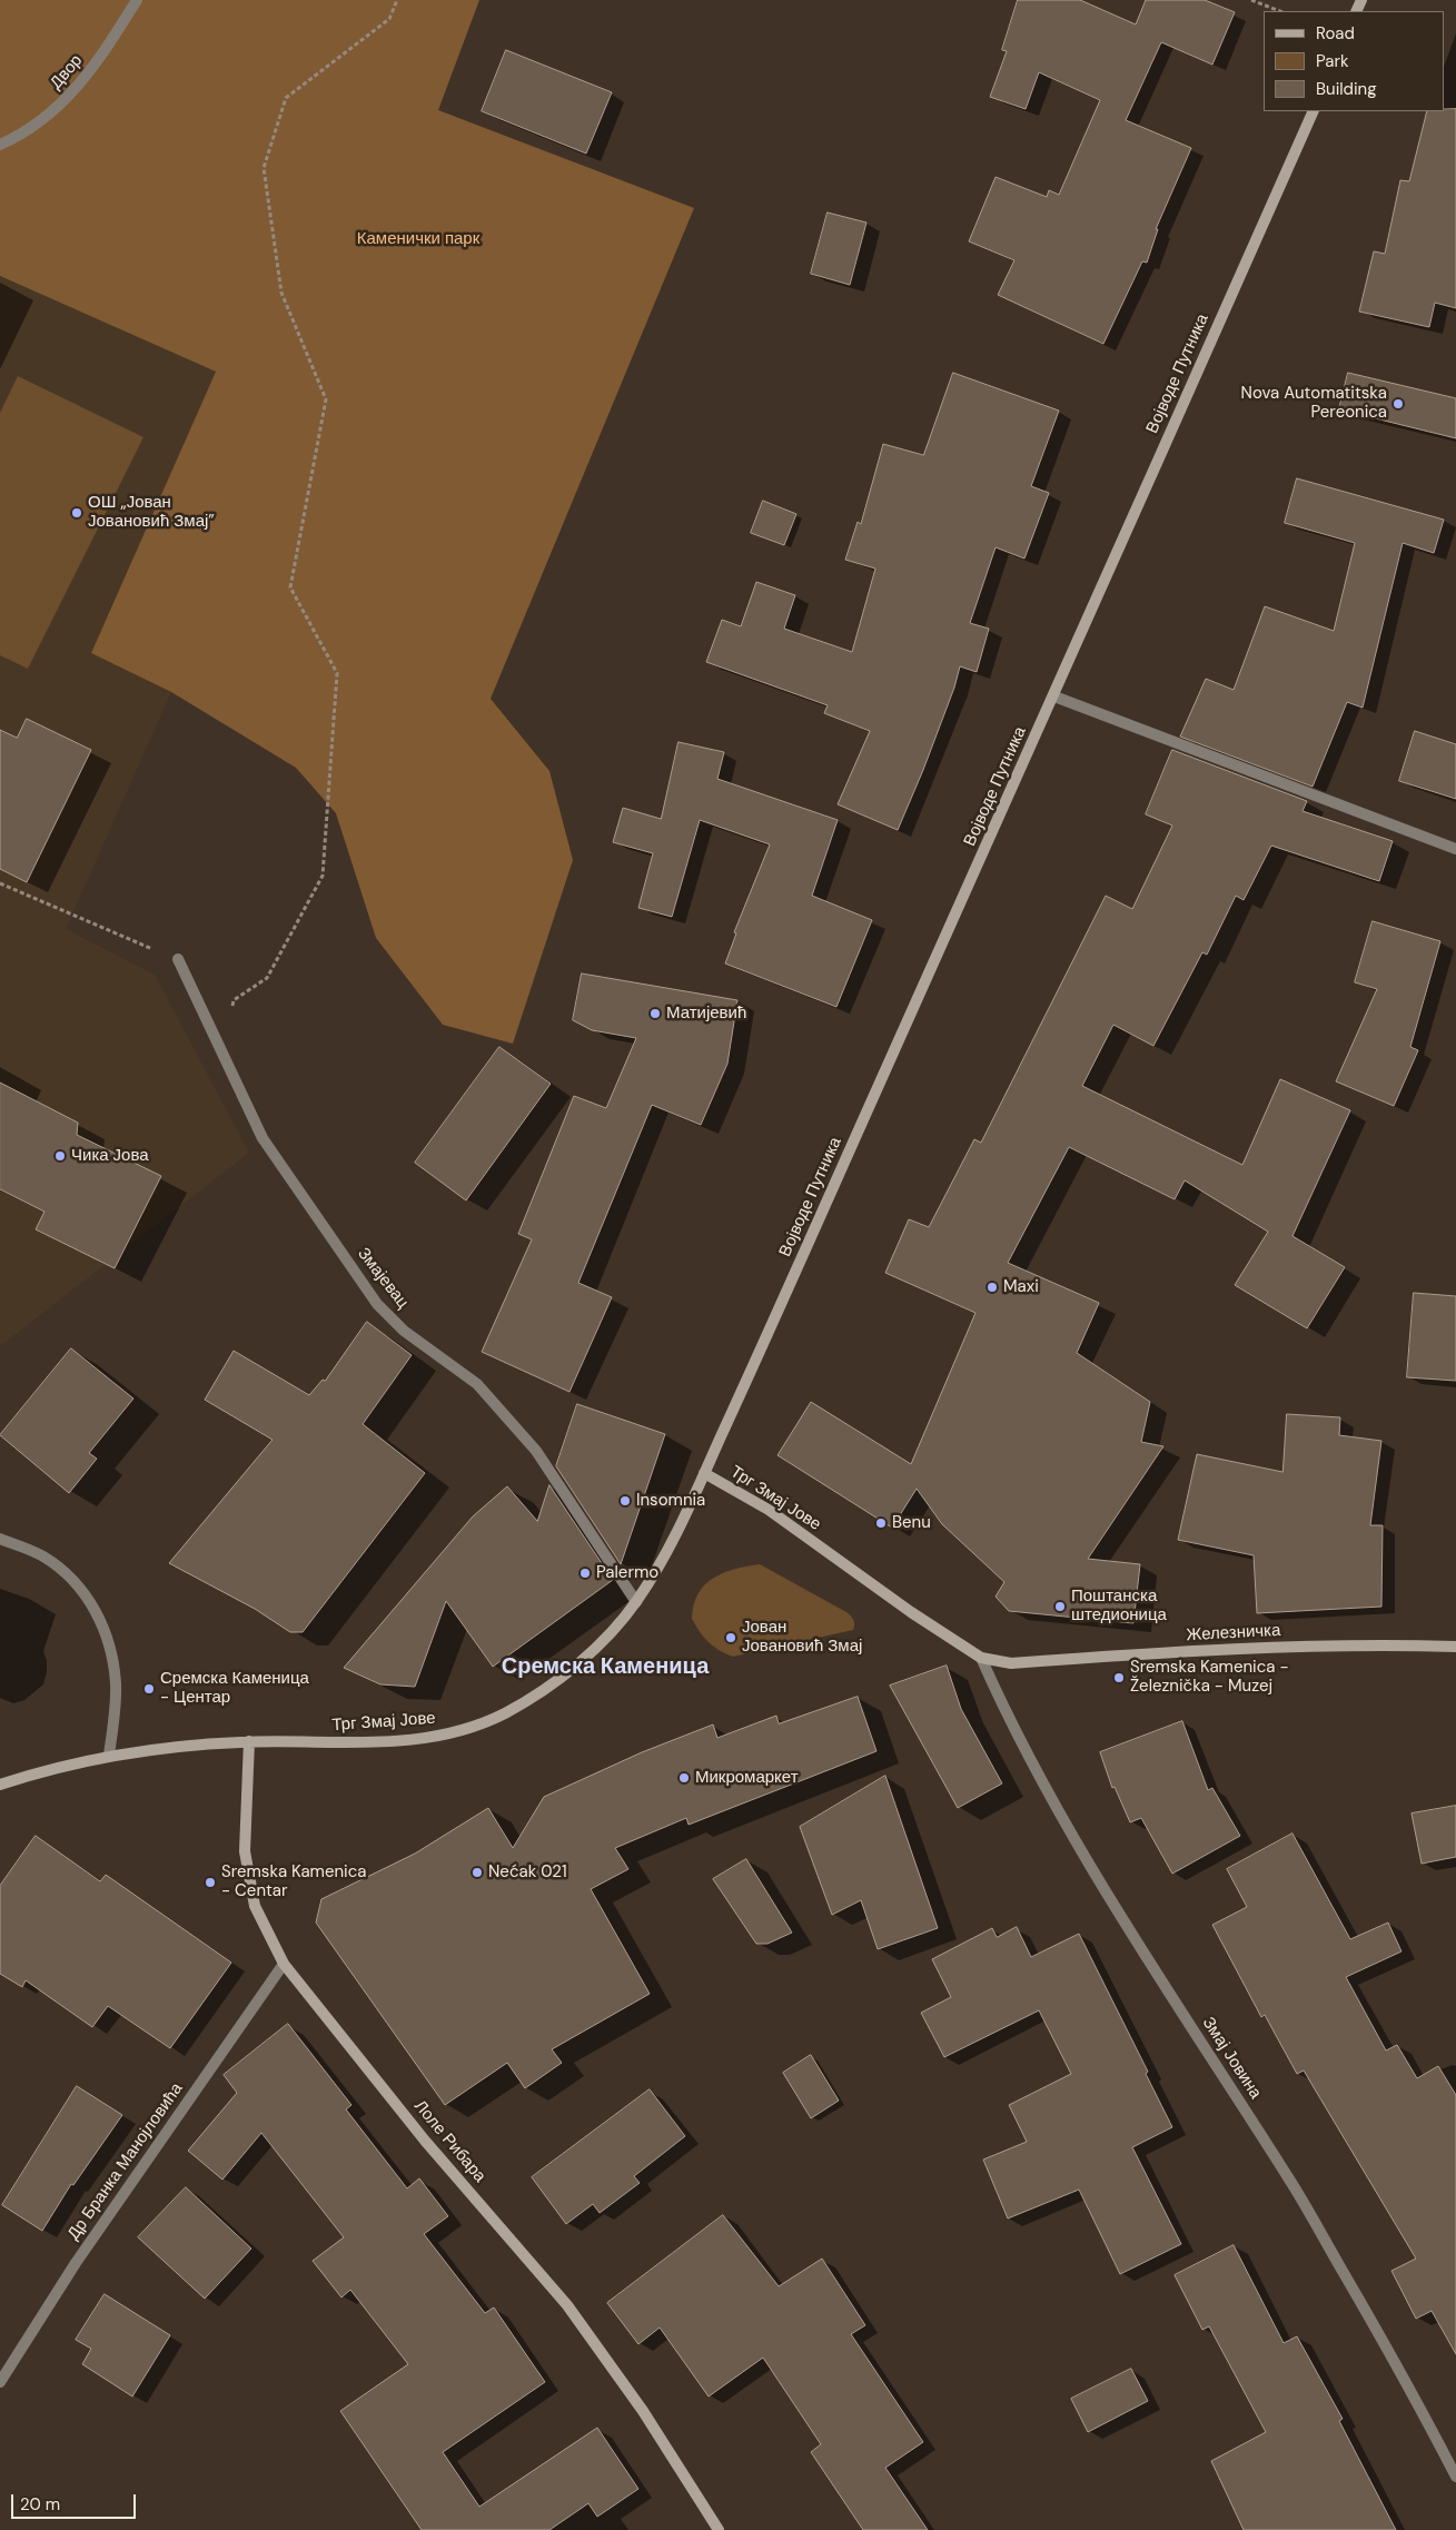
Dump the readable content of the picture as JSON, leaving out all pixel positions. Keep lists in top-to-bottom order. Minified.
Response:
{"streets":{"main road":["Војводе Путника","Трг Змај Јове","Железничка","Лоле Рибара"],"street":["Двор","Змајевац","Змај Јовина","Др Бранка Манојловића"]},"crossings":[["Војводе Путника","Трг Змај Јове"],["Змајевац","Трг Змај Јове"],["Трг Змај Јове","Железничка"],["Трг Змај Јове","Змај Јовина"],["Трг Змај Јове","Лоле Рибара"],["Железничка","Змај Јовина"],["Лоле Рибара","Др Бранка Манојловића"]],"districts":["Сремска Каменица"],"parks":["Каменички парк"],"places":["Nova Automatitska Pereonica","ОШ „Јован Јовановић Змај”","Матијевић","Чика Јова","Maxi","Insomnia","Benu","Palermo","Поштанска штедионица","Јован Јовановић Змај","Sremska Kamenica - Železnička - Muzej","Сремска Каменица - Центар","Микромаркет","Nećak 021","Sremska Kamenica - Centar"],"legend":["Road","Park","Building"],"scale_bar":"20 m"}
